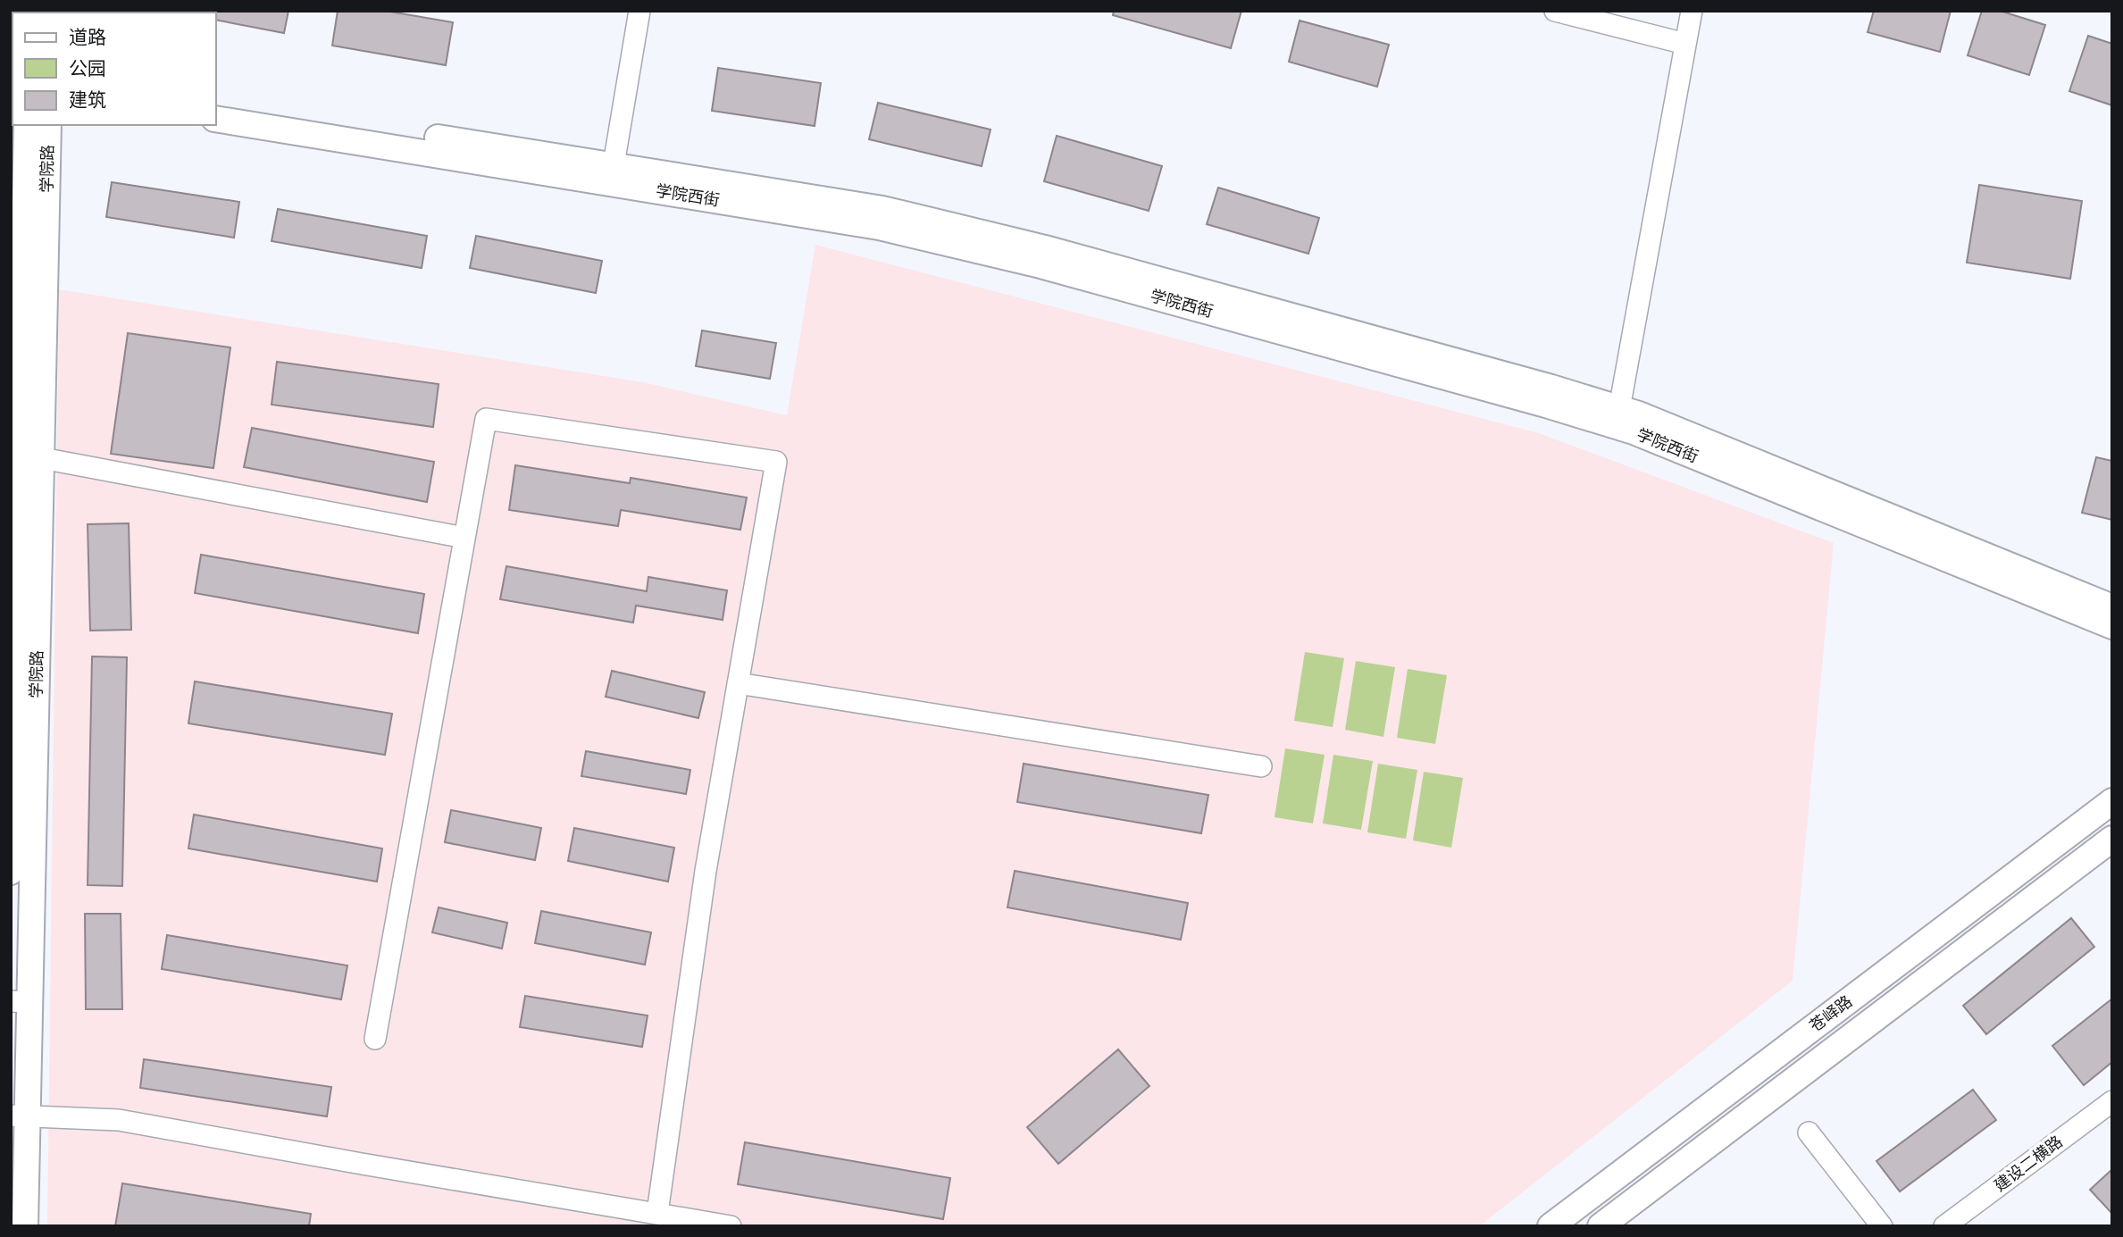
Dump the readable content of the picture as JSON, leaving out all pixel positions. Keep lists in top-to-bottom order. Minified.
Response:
{"streets":{"main road":["学院路","学院西街","苍峄路"],"street":["建设二横路"]},"legend":["道路","公园","建筑"]}
